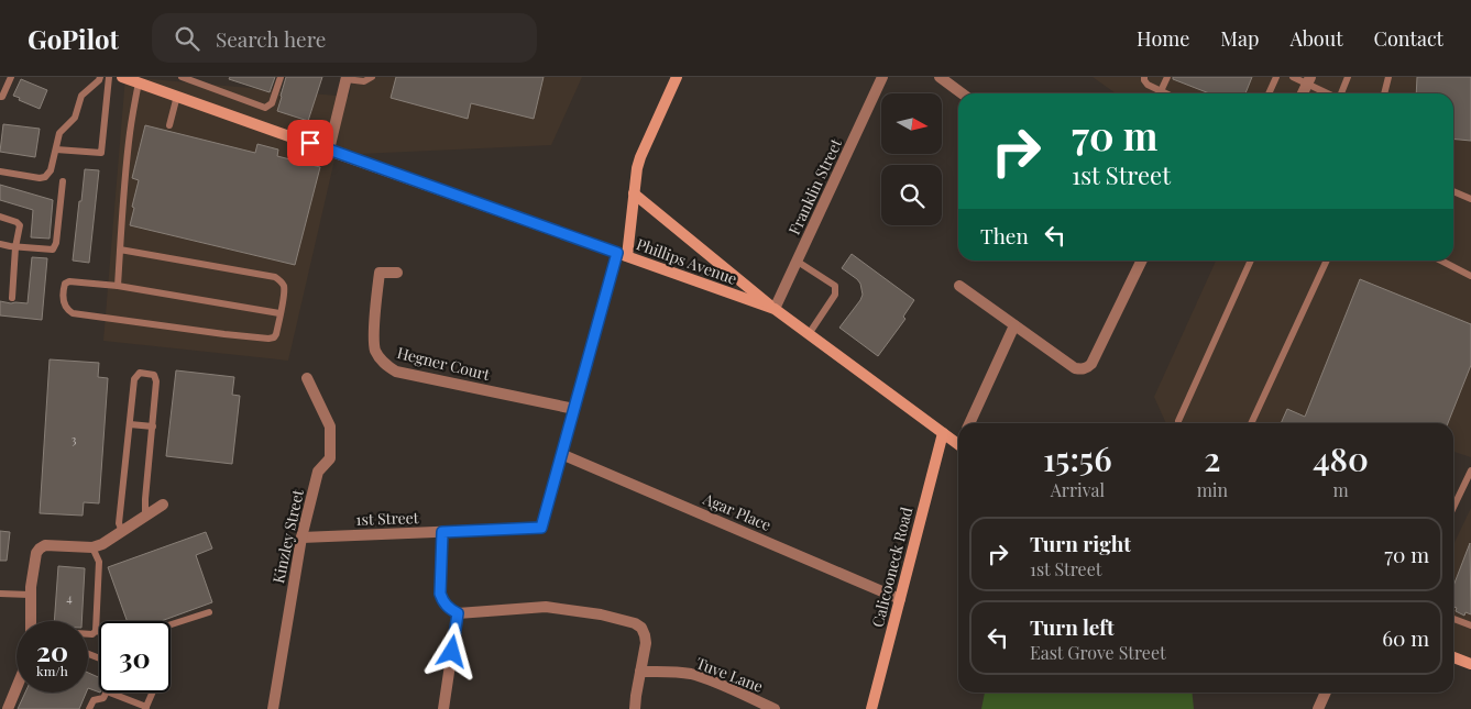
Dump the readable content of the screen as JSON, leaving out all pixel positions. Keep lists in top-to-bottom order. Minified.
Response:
{"streets":{"street":["Franklin Street","Phillips Avenue","Hegner Court","Agar Place","1st Street","Kinzley Street","Calicooneck Road","Tuve Lane"]},"crossings":[["Franklin Street","Phillips Avenue"],["Phillips Avenue","Calicooneck Road"],["Agar Place","1st Street"],["Agar Place","Calicooneck Road"],["1st Street","Kinzley Street"]],"house_numbers":["3","4"],"north":"right","page":{"header":"GoPilot","search":"Search here","nav":["Home","Map","About","Contact"],"turn":["70 m","1st Street"],"then":"Then","eta":["15:56","Arrival","2","min","480","m"],"list":[{"name":"Turn right","note":"1st Street","value":"70 m"},{"name":"Turn left","note":"East Grove Street","value":"60 m"}],"speed":"20 km/h","limit":"30"}}
